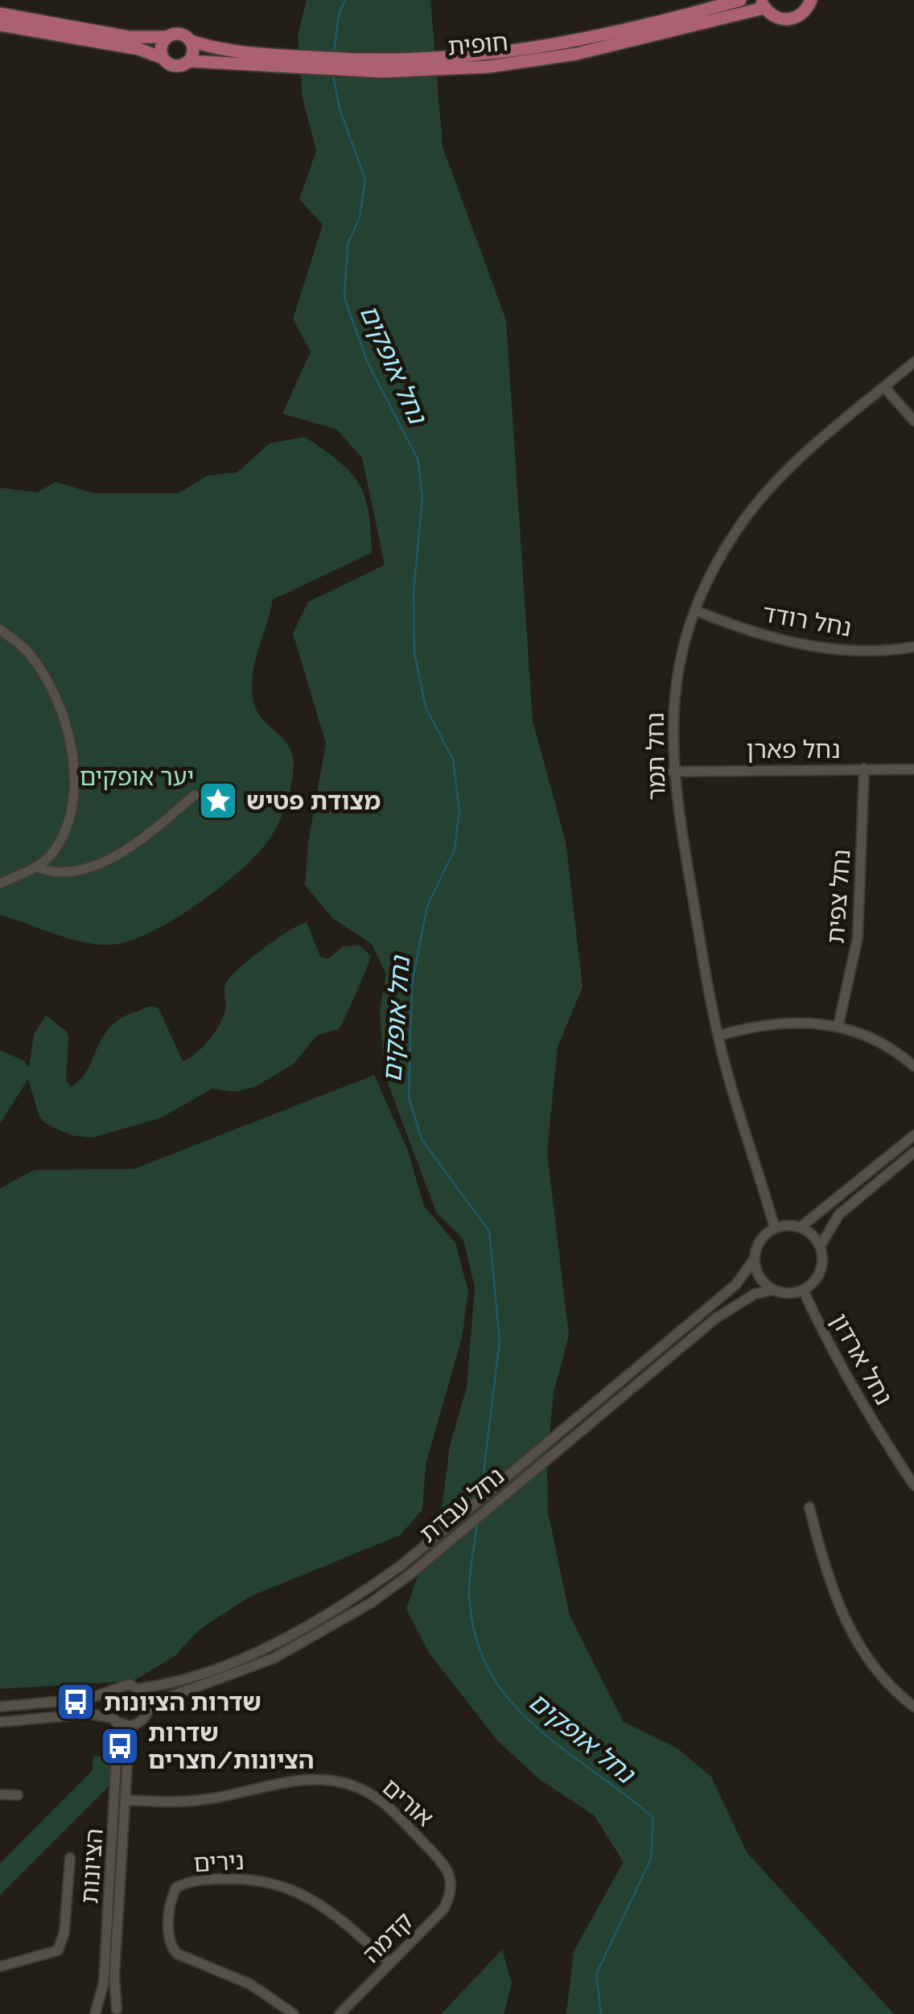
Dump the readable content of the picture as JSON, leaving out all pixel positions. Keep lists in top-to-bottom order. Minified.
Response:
{"streets":{"main road":["חופית"],"street":["נחל רודד","נחל פארן","נחל תמר","נחל צפית","נחל ארדון","נחל עבדת","אורים","נירים","הציונות","קדמה"]},"crossings":[["נחל רודד","נחל תמר"],["נחל פארן","נחל תמר"],["נחל פארן","נחל צפית"],["נחל תמר","נחל ארדון"],["נחל תמר","נחל עבדת"],["נחל ארדון","נחל עבדת"],["נחל עבדת","הציונות"],["אורים","הציונות"],["אורים","קדמה"],["נירים","קדמה"]],"water":["נחל אופקים"],"parks":["יער אופקים"],"places":{"place":["מצודת פטיש"],"bus stop":["שדרות הציונות","שדרות הציונות/חצרים"]}}
